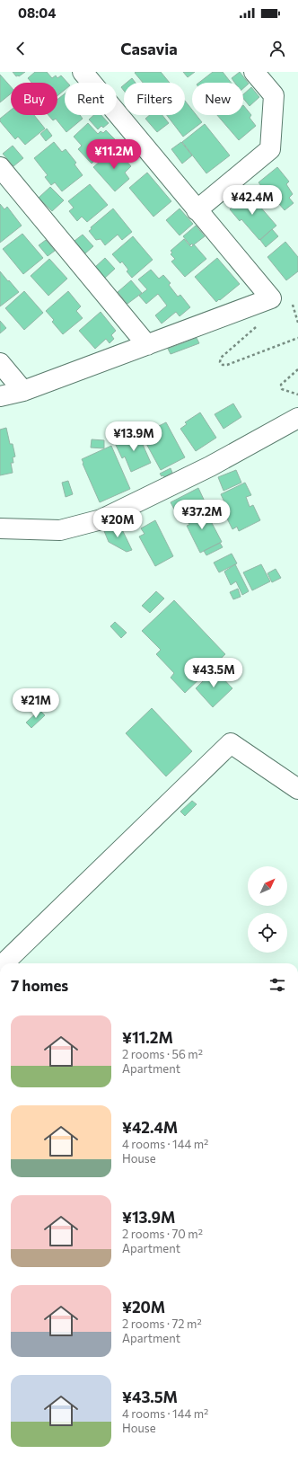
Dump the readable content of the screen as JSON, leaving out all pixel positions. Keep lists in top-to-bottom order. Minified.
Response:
{"north":"top right","page":{"status":"08:04","header":"Casavia","chip":["Buy","Rent","Filters","New"],"price":["¥11.2M","¥42.4M","¥13.9M","¥37.2M","¥20M","¥43.5M","¥21M"],"heading":"7 homes","list":[{"name":"¥11.2M","note":"2 rooms · 56 m² · Apartment"},{"name":"¥42.4M","note":"4 rooms · 144 m² · House"},{"name":"¥13.9M","note":"2 rooms · 70 m² · Apartment"},{"name":"¥20M","note":"2 rooms · 72 m² · Apartment"},{"name":"¥43.5M","note":"4 rooms · 144 m² · House"}]}}
